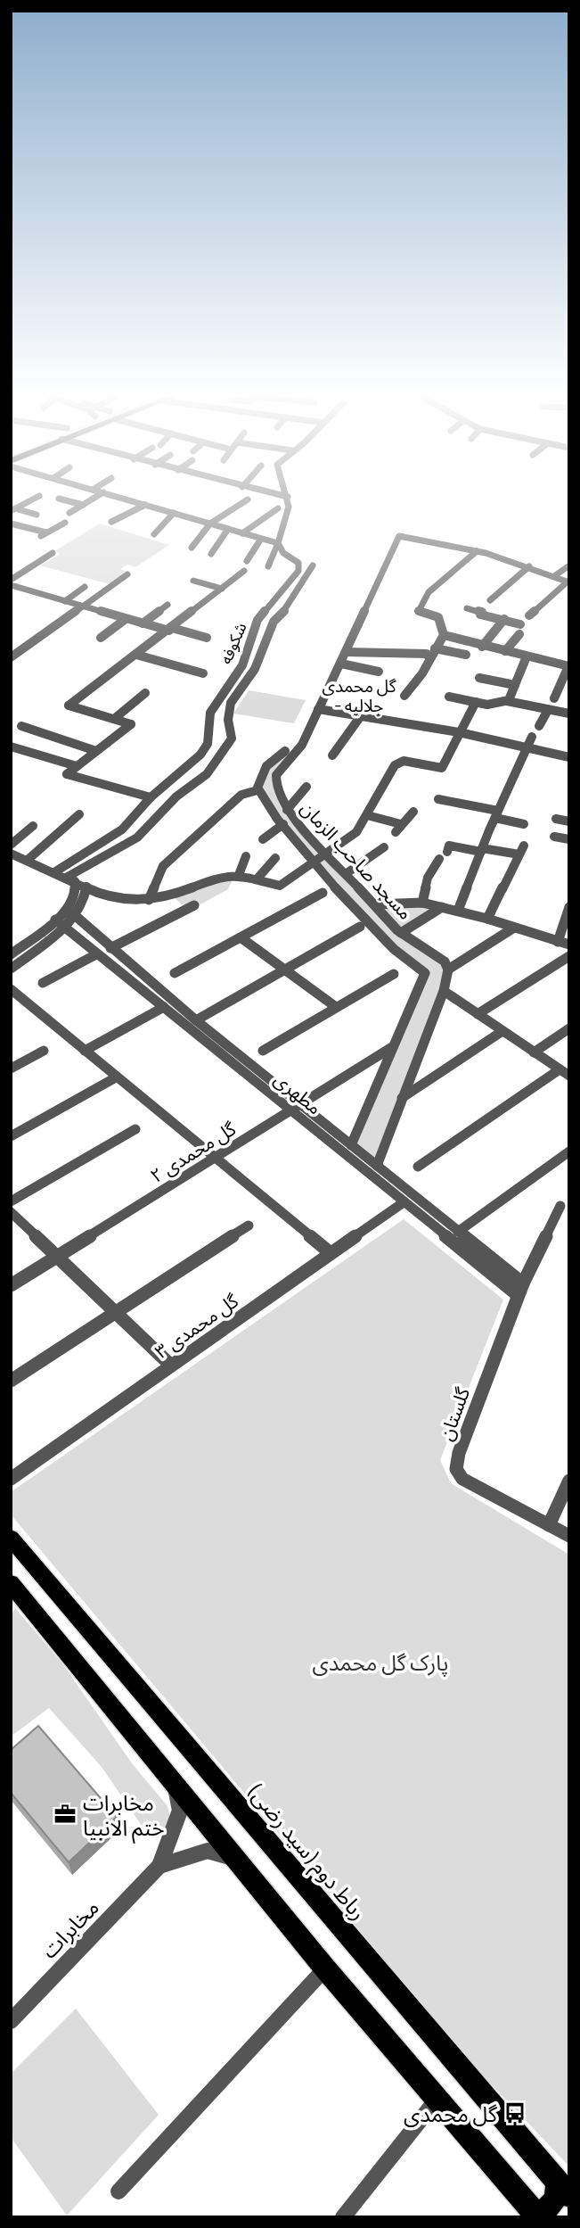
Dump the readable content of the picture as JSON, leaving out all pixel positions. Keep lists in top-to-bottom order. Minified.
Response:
{"streets":{"main road":["رباط دوم (سید رضی)"],"street":["شکوفه","مسجد صاحب الزمان","مطهری","گل محمدی ۲","گل محمدی ۳","گلستان","مخابرات"]},"crossings":[["مطهری","گل محمدی ۲"],["مطهری","گل محمدی ۳"],["مطهری","گلستان"]],"districts":["گل محمدی - جلالیه"],"parks":["پارک گل محمدی"],"places":{"office":["مخابرات ختم الانبیا"],"bus stop":["گل محمدی"]}}
